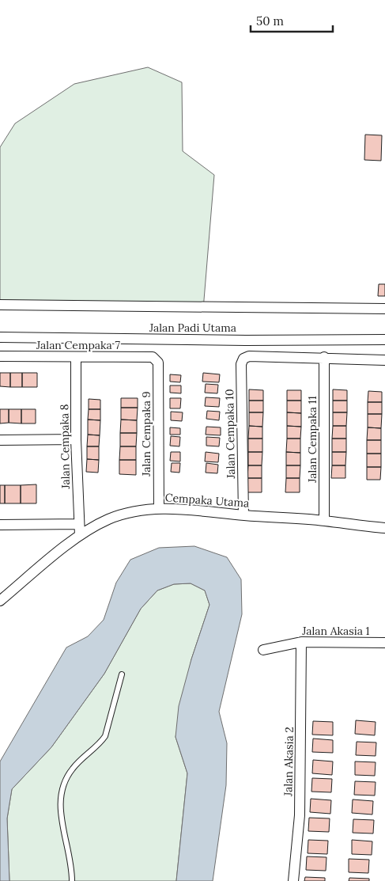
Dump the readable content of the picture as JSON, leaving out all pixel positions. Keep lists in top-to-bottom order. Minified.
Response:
{"streets":{"street":["Jalan Padi Utama","Jalan Cempaka 7","Jalan Cempaka 9","Jalan Cempaka 10","Jalan Cempaka 11","Jalan Cempaka 8","Cempaka Utama","Jalan Akasia 1","Jalan Akasia 2"]},"crossings":[["Jalan Cempaka 7","Jalan Cempaka 9"],["Jalan Cempaka 7","Jalan Cempaka 8"],["Jalan Cempaka 9","Cempaka Utama"],["Jalan Cempaka 10","Jalan Cempaka 11"],["Jalan Cempaka 10","Cempaka Utama"],["Jalan Cempaka 11","Cempaka Utama"],["Jalan Cempaka 8","Cempaka Utama"],["Jalan Akasia 1","Jalan Akasia 2"]],"scale_bar":"50 m"}
